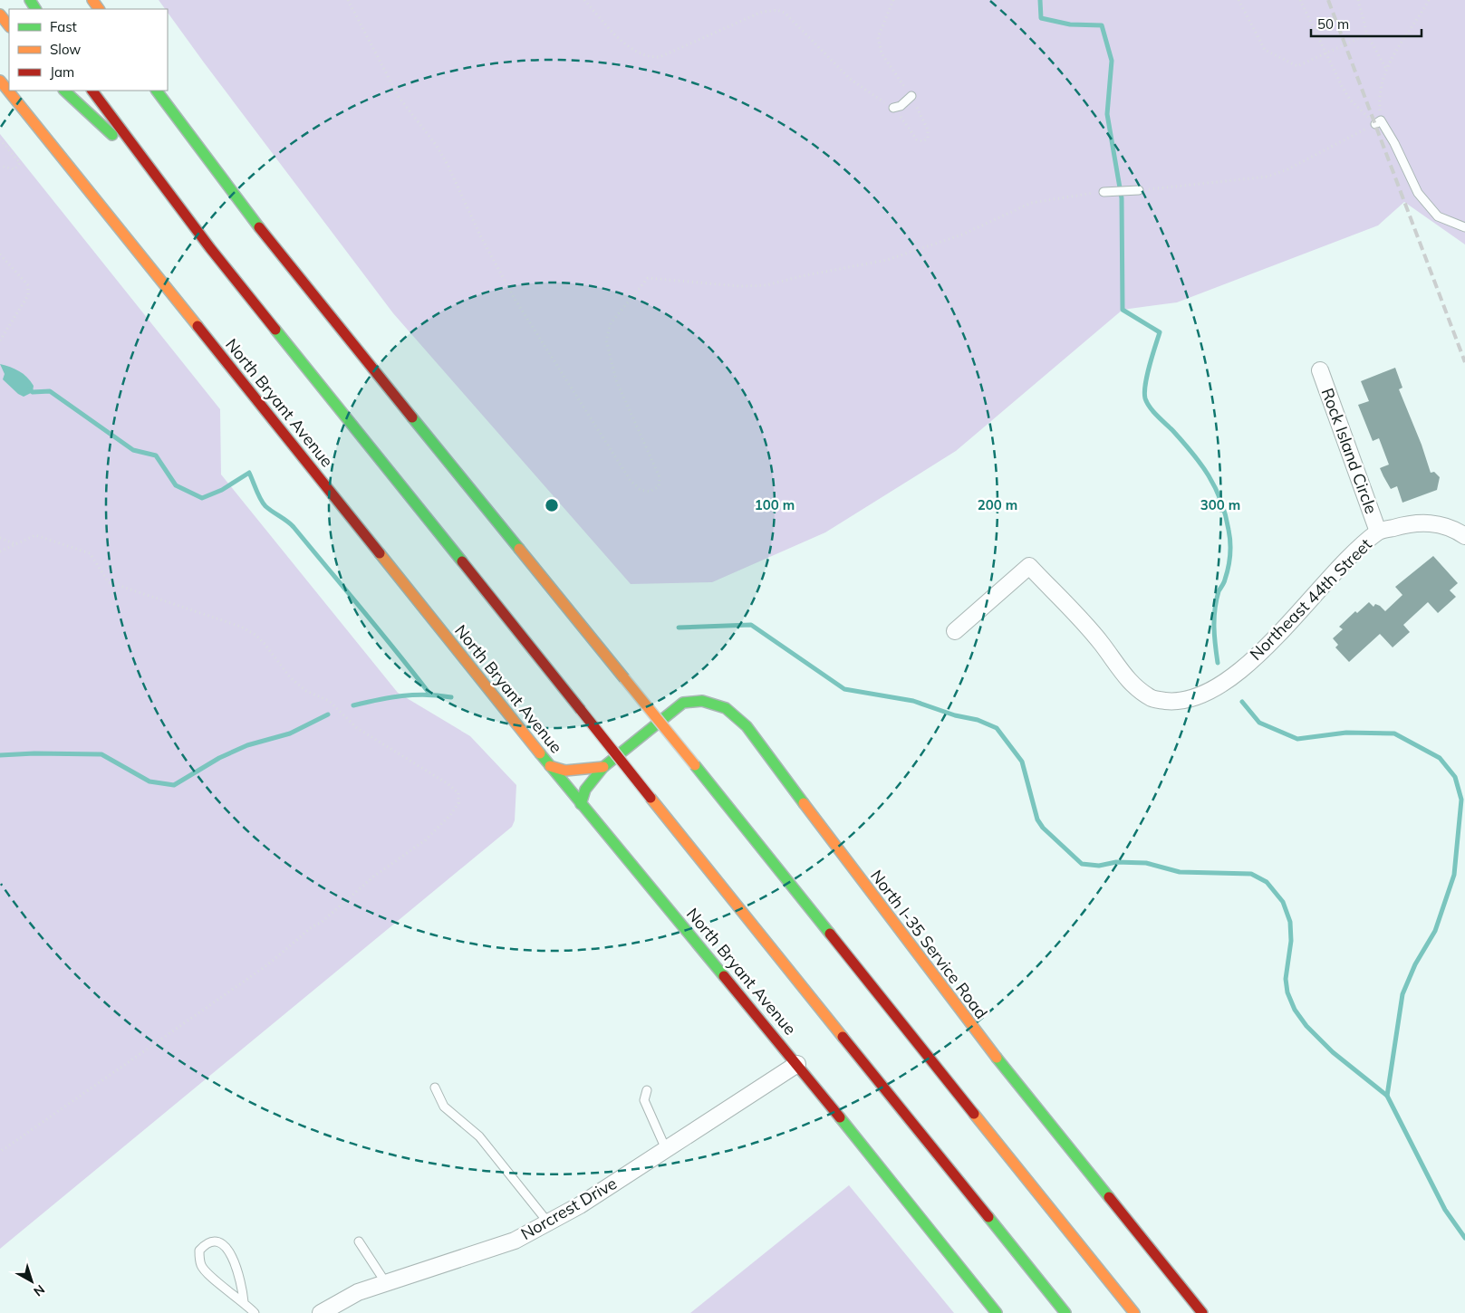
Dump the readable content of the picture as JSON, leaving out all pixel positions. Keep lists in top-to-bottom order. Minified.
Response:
{"streets":{"main road":["North Bryant Avenue","North I-35 Service Road"],"street":["Rock Island Circle","Northeast 44th Street","Norcrest Drive"]},"crossings":[["North Bryant Avenue","North I-35 Service Road"],["North Bryant Avenue","Norcrest Drive"],["Rock Island Circle","Northeast 44th Street"]],"legend":["Fast","Slow","Jam"],"scale_bar":"50 m","north":"bottom right","rings":["100 m","200 m","300 m"]}
